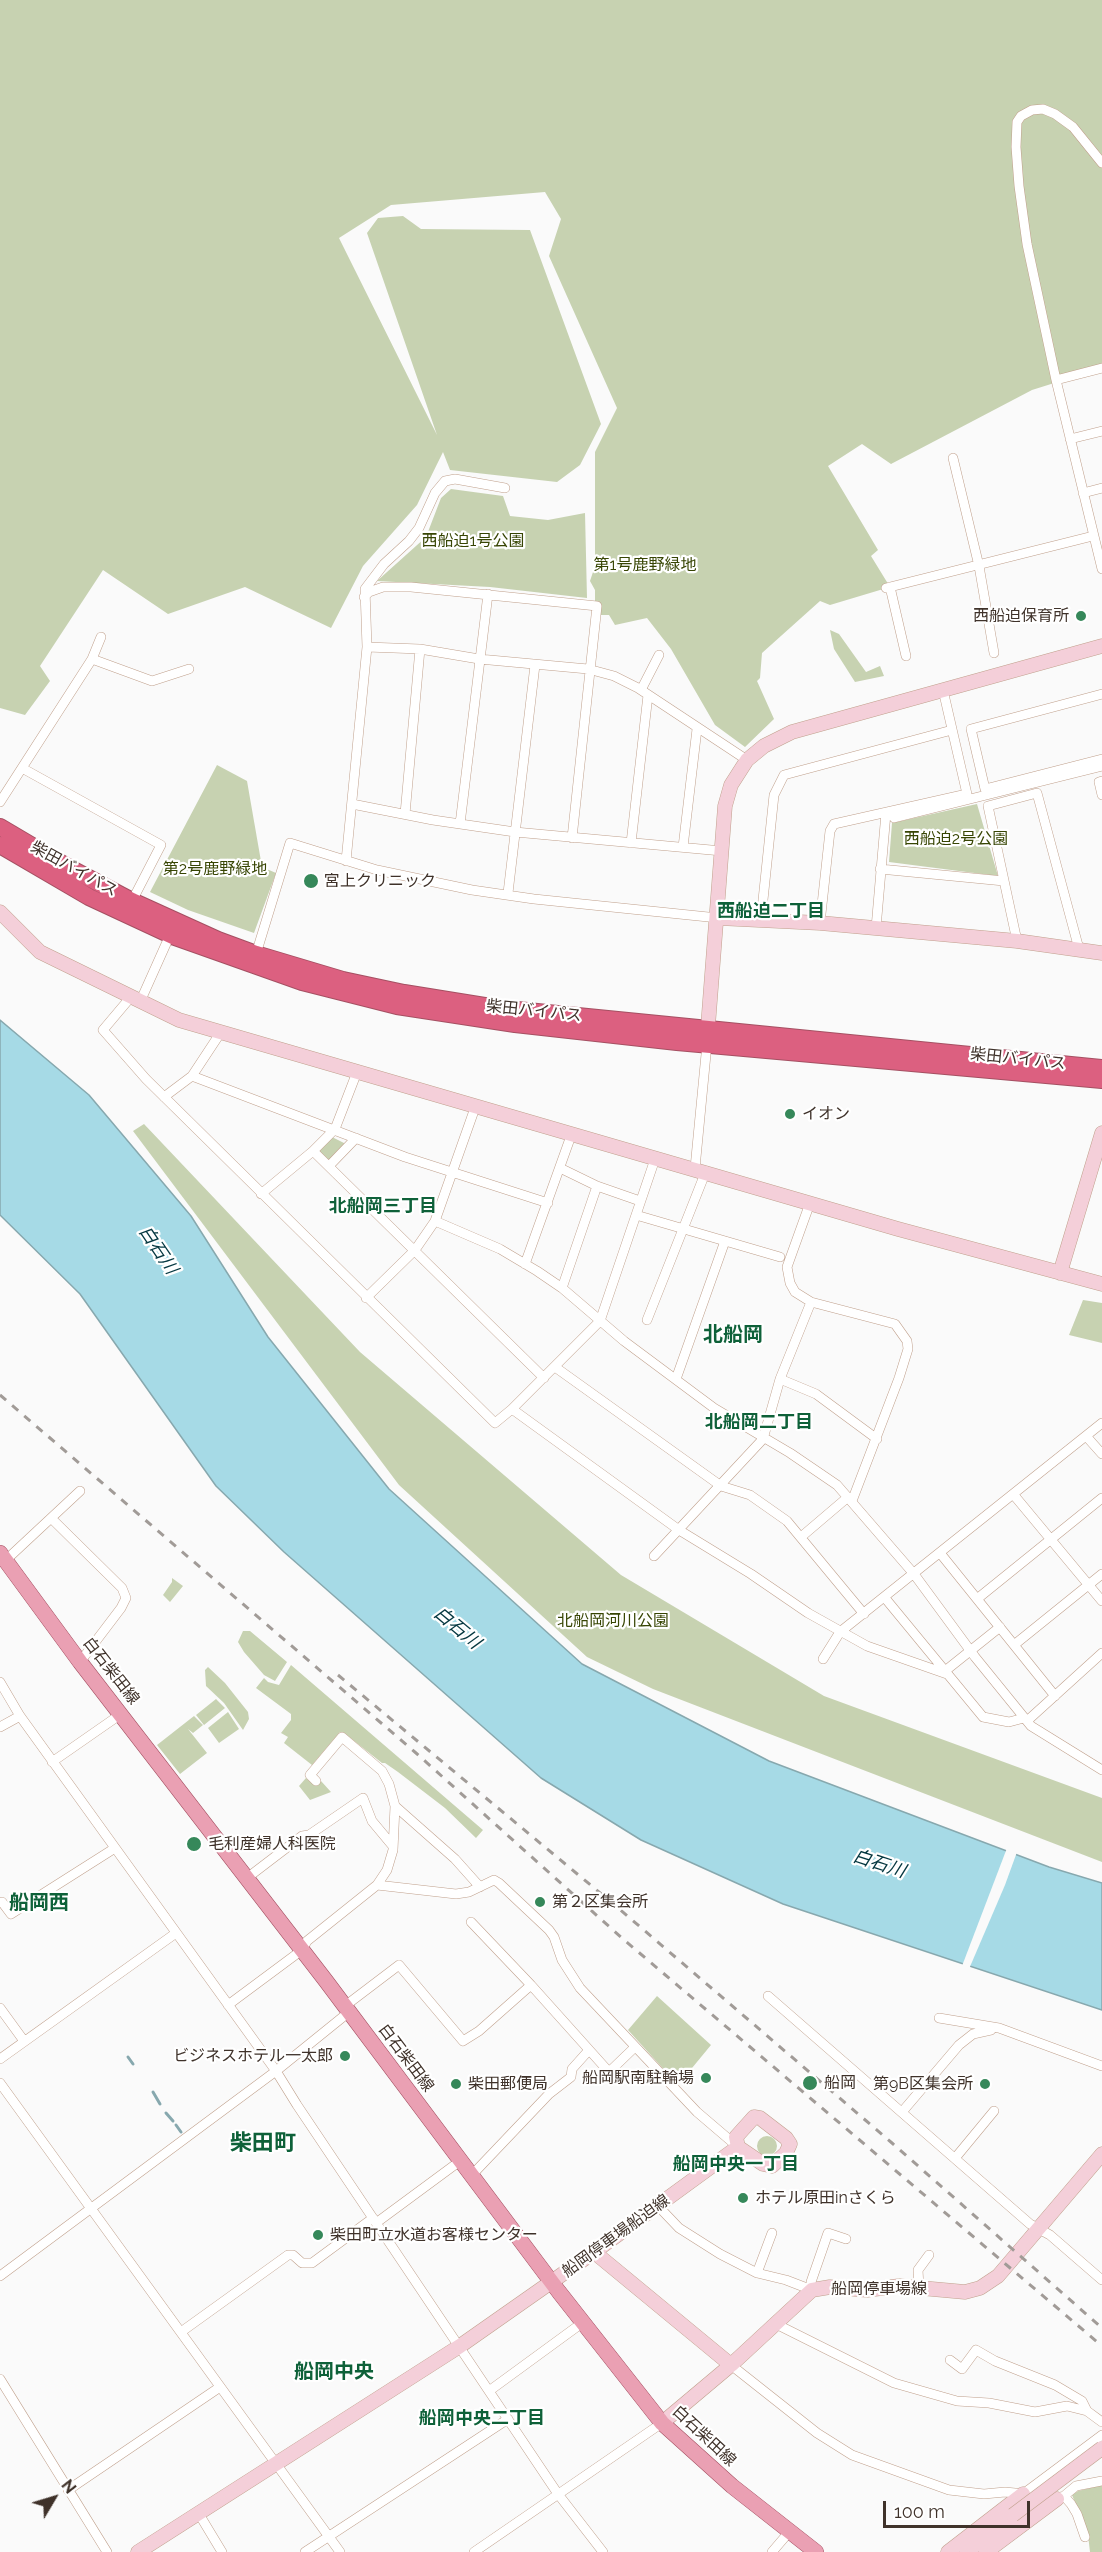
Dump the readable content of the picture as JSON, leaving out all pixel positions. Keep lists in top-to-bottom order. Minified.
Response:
{"streets":{"highway":["柴田バイパス"],"main road":["白石柴田線"],"street":["船岡停車場船迫線","船岡停車場線"]},"crossings":[["白石柴田線","船岡停車場船迫線"],["白石柴田線","船岡停車場線"]],"districts":["西船迫二丁目","北船岡三丁目","北船岡","北船岡二丁目","船岡西","柴田町","船岡中央一丁目","船岡中央","船岡中央二丁目"],"water":["白石川"],"parks":["西船迫1号公園","第1号鹿野緑地","西船迫2号公園","第2号鹿野緑地","北船岡河川公園"],"places":["西船迫保育所","宮上クリニック","イオン","毛利産婦人科医院","第２区集会所","ビジネスホテル一太郎","船岡駅南駐輪場","船岡","柴田郵便局","第9B区集会所","ホテル原田inさくら","柴田町立水道お客様センター"],"scale_bar":"100 m","north":"top right"}
